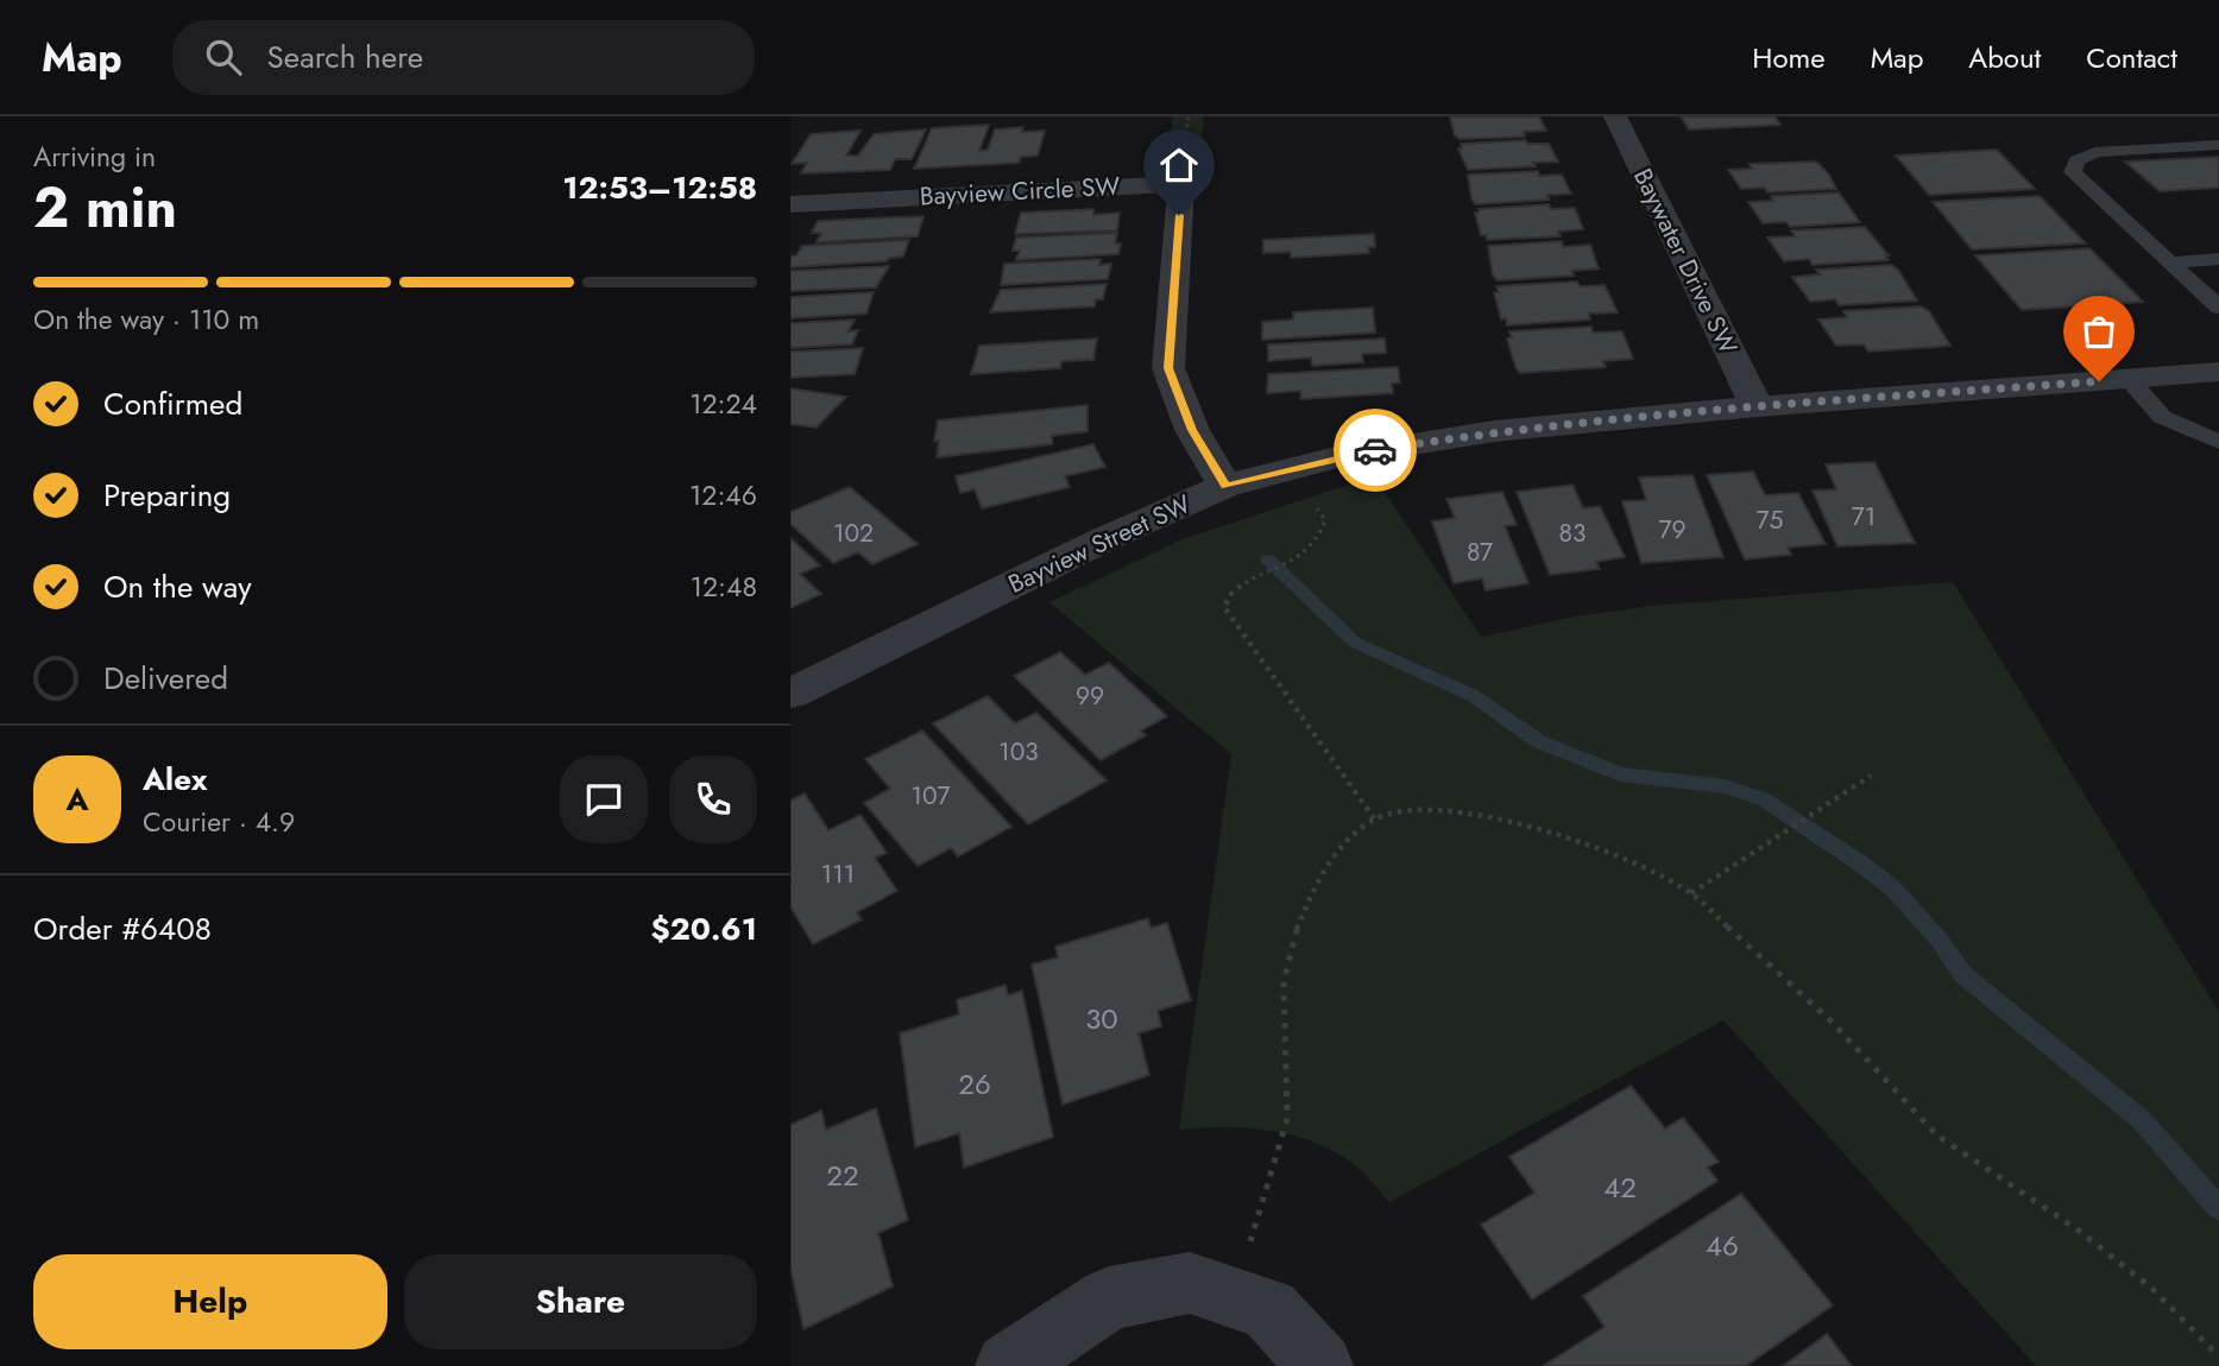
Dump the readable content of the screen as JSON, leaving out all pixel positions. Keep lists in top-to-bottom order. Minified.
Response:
{"streets":{"street":["Bayview Circle SW","Baywater Drive SW","Bayview Street SW"]},"crossings":[["Bayview Circle SW","Bayview Street SW"],["Baywater Drive SW","Bayview Street SW"]],"house_numbers":["71","75","79","102","83","87","99","103","107","111","30","26","22","42","46"],"page":{"header":"Map","search":"Search here","nav":["Home","Map","About","Contact"],"heading":["2 min","Arriving in","12:53–12:58"],"panel":["Alex","Courier · 4.9","Order #6408","$20.61"],"bar":"On the way · 110 m","list":[["Confirmed","12:24"],["Preparing","12:46"],["On the way","12:48"],"Delivered"],"round":"A","buttons":["Help","Share"]}}
